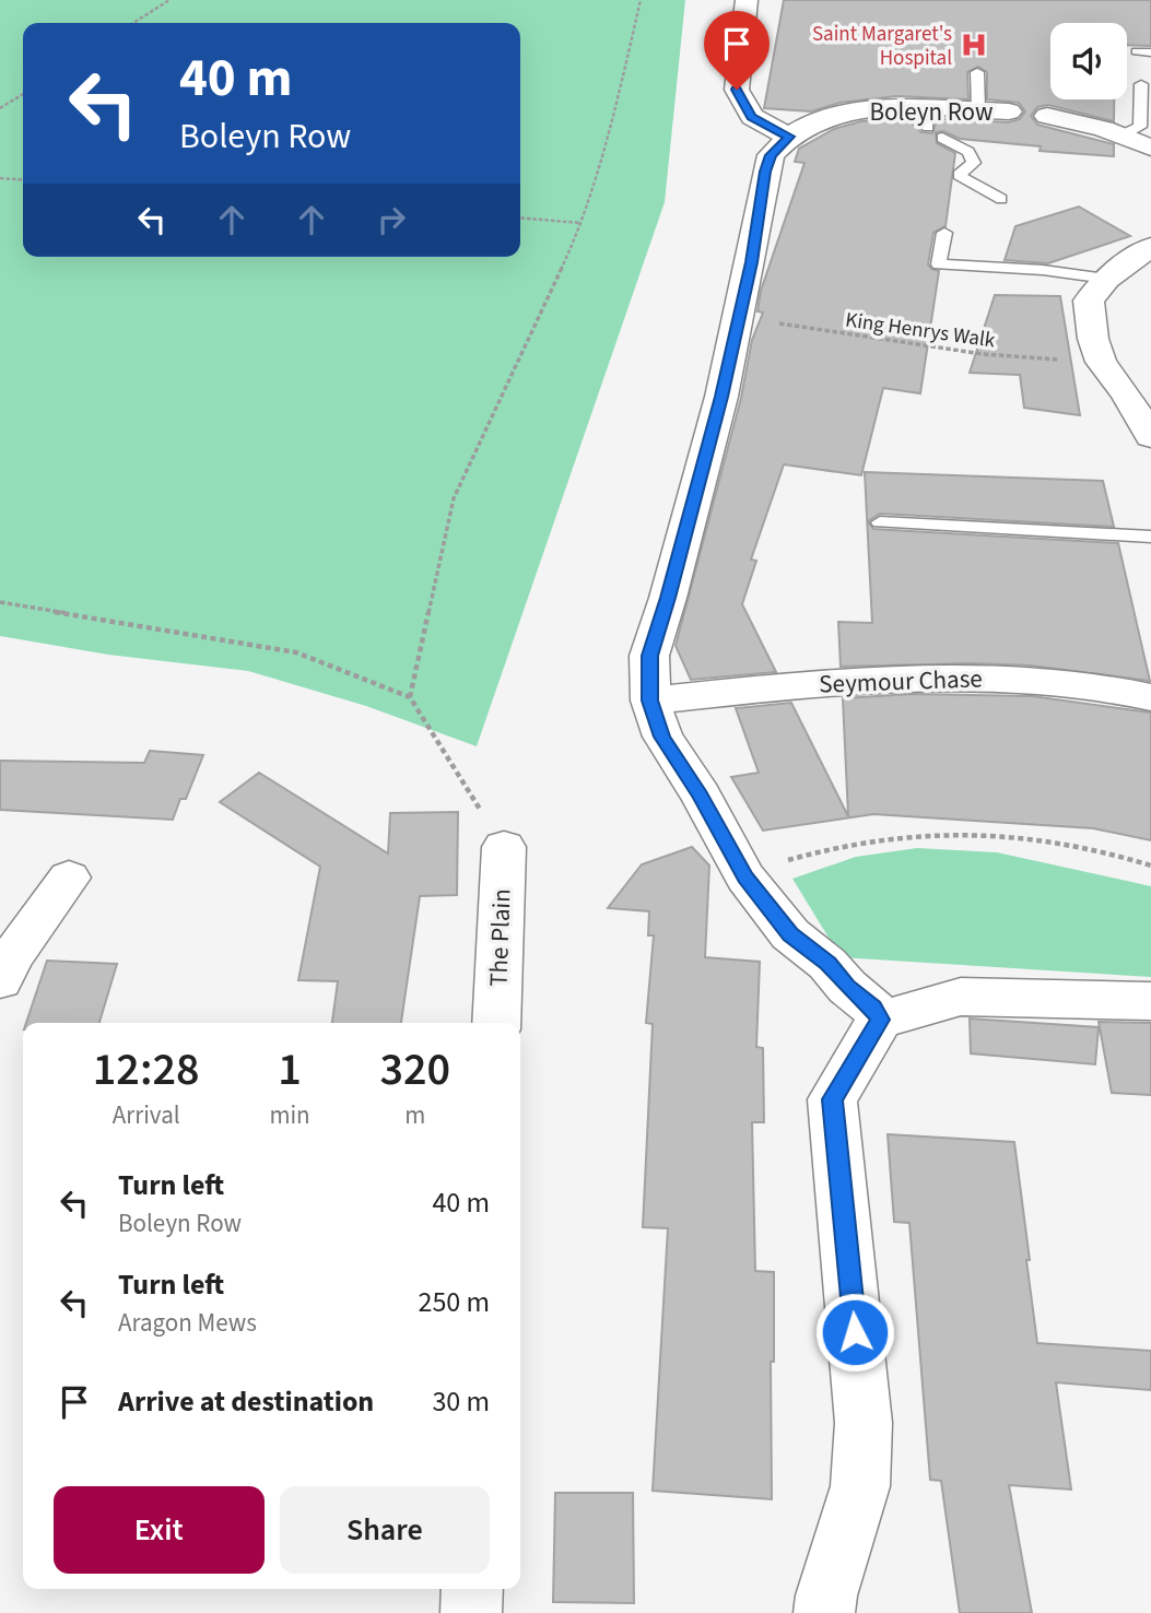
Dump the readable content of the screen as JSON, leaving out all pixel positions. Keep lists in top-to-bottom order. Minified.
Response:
{"streets":{"street":["Boleyn Row","Seymour Chase","The Plain"],"path":["King Henrys Walk"]},"crossings":[["Boleyn Row","King Henrys Walk"],["Boleyn Row","Seymour Chase"]],"places":{"hospital":["Saint Margaret's Hospital"]},"page":{"turn":["40 m","Boleyn Row"],"eta":["12:28","Arrival","1","min","320","m"],"list":[{"name":"Turn left","note":"Boleyn Row","value":"40 m"},{"name":"Turn left","note":"Aragon Mews","value":"250 m"},{"name":"Arrive at destination","value":"30 m"}],"buttons":["Exit","Share"]}}
